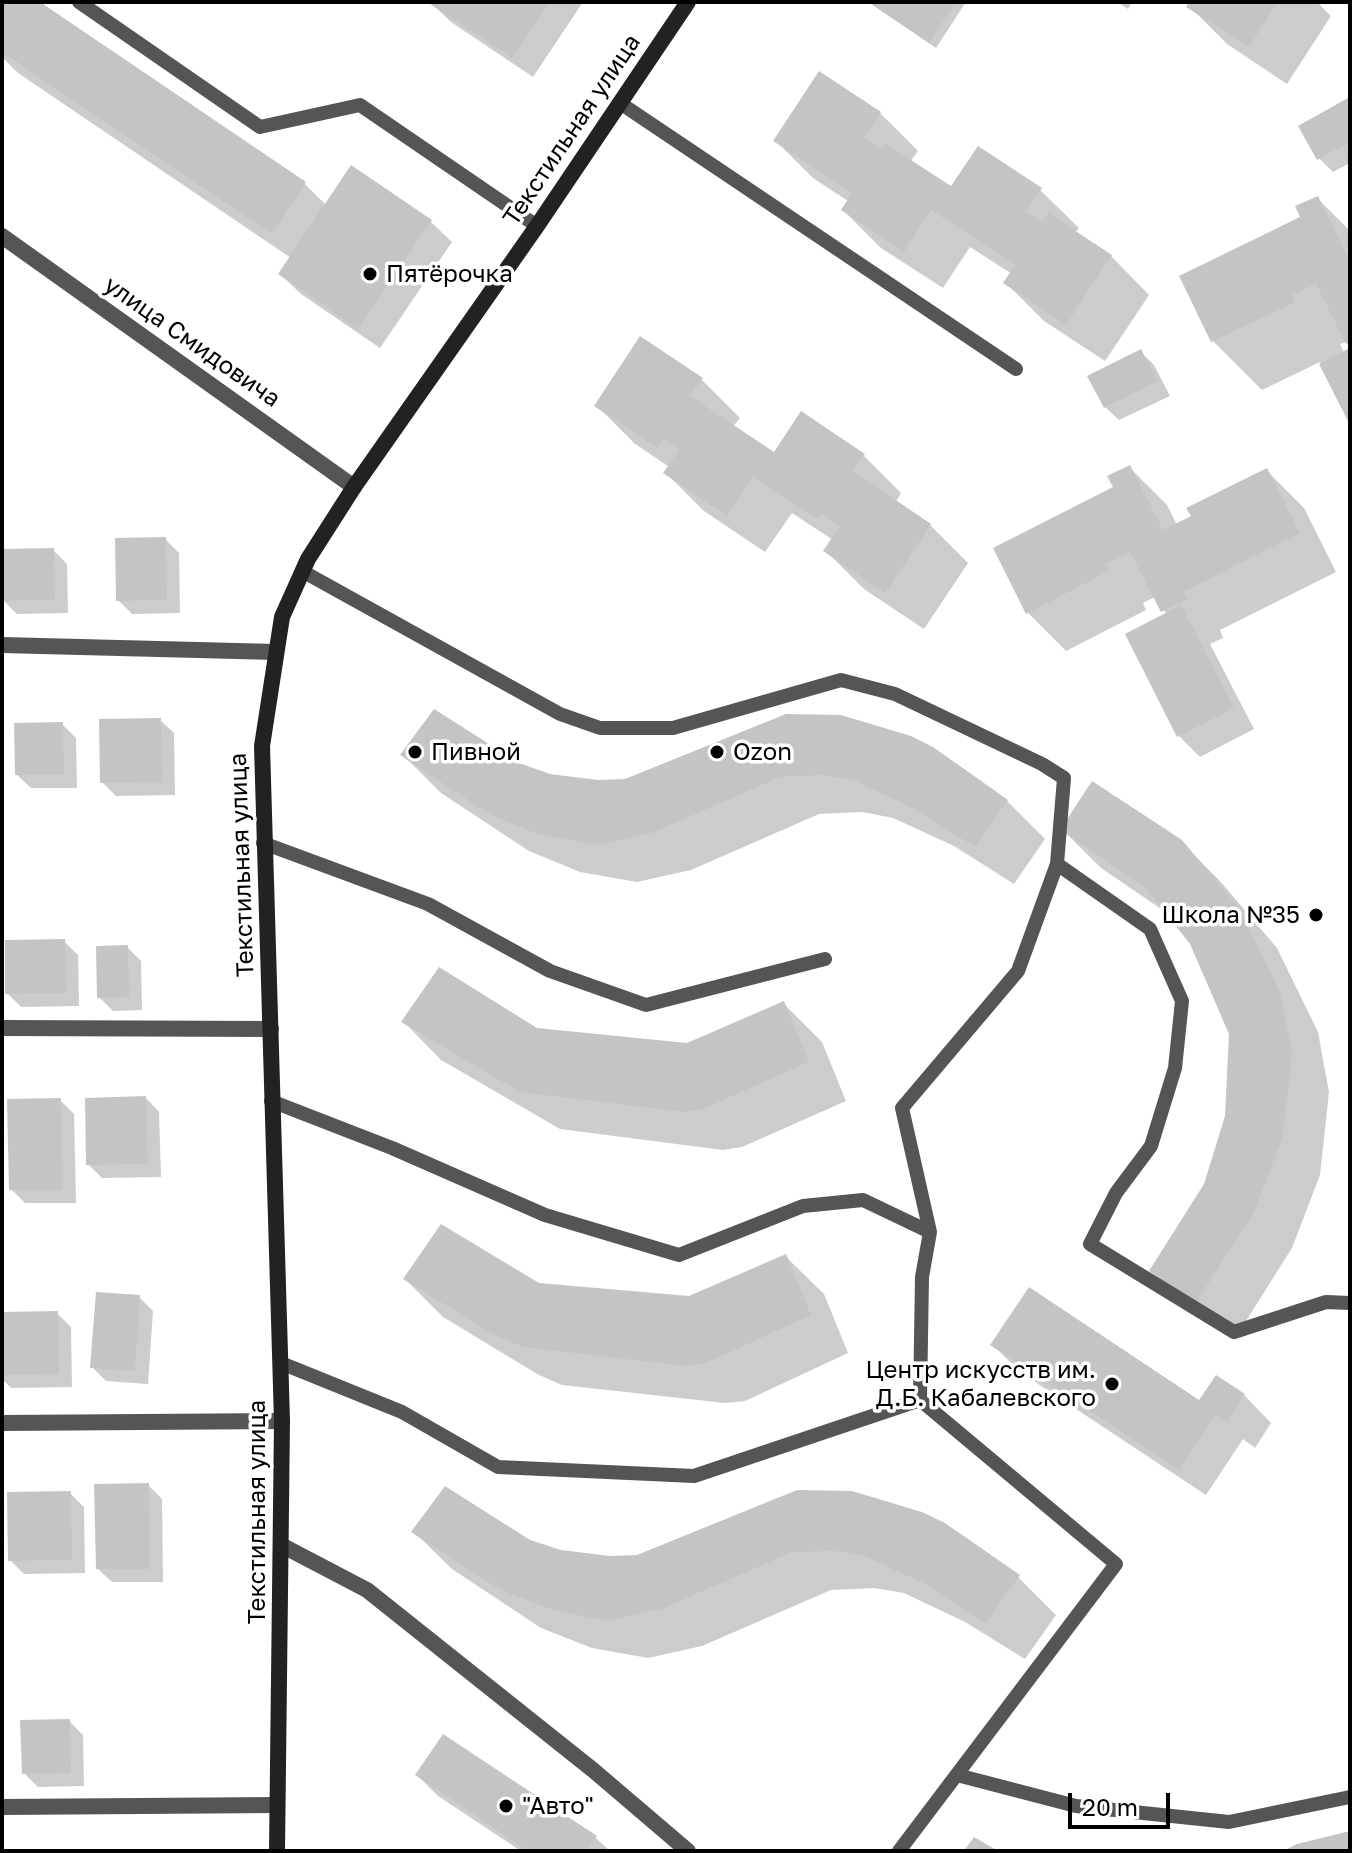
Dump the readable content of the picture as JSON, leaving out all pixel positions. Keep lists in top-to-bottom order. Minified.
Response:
{"streets":{"main road":["Текстильная улица"],"street":["улица Смидовича"]},"crossings":[["Текстильная улица","улица Смидовича"]],"places":["Пятёрочка","Пивной","Ozon","Школа №35","Центр искусств им. Д.Б. Кабалевского","\"Авто\""],"scale_bar":"20 m"}
